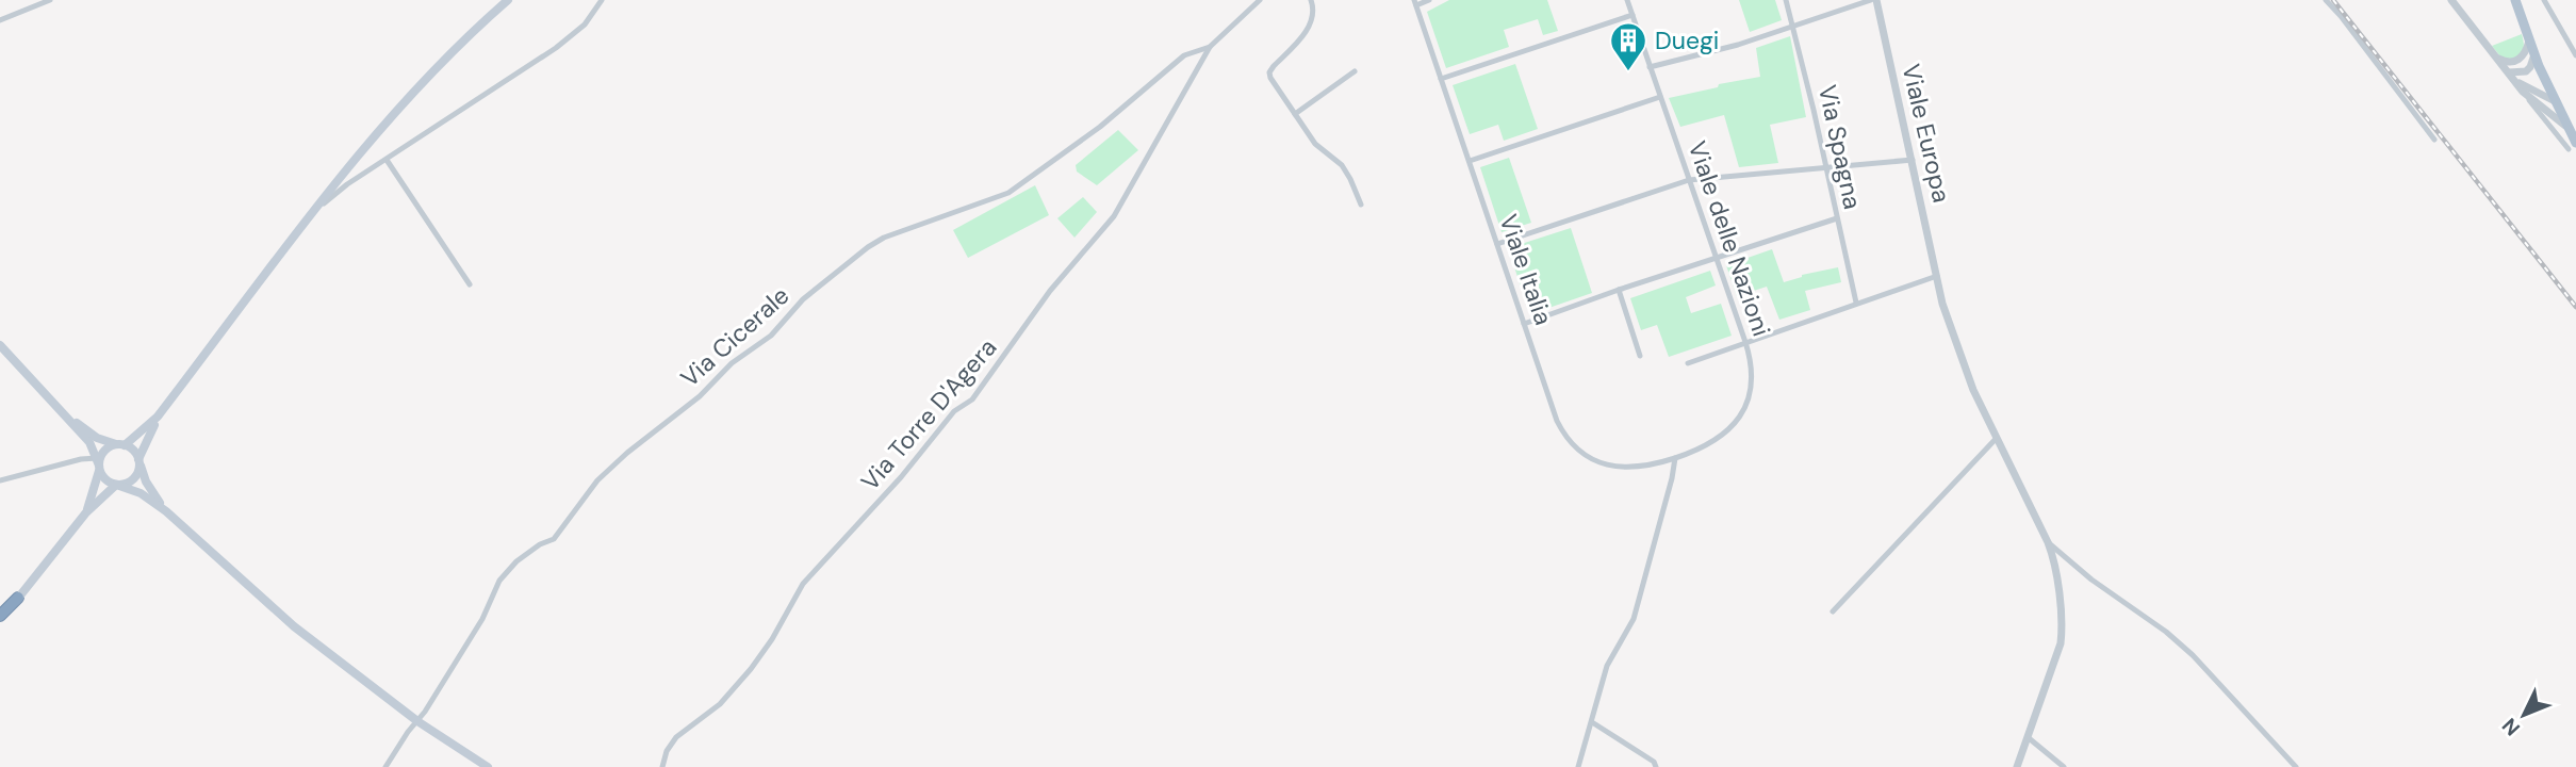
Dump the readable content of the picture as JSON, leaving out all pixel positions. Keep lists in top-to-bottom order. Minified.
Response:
{"streets":{"street":["Viale Europa","Via Spagna","Viale delle Nazioni","Viale Italia","Via Cicerale","Via Torre D'Agera"]},"crossings":[["Viale delle Nazioni","Viale Italia"],["Via Cicerale","Via Torre D'Agera"]],"places":{"building":["Duegi"]},"north":"bottom left"}
